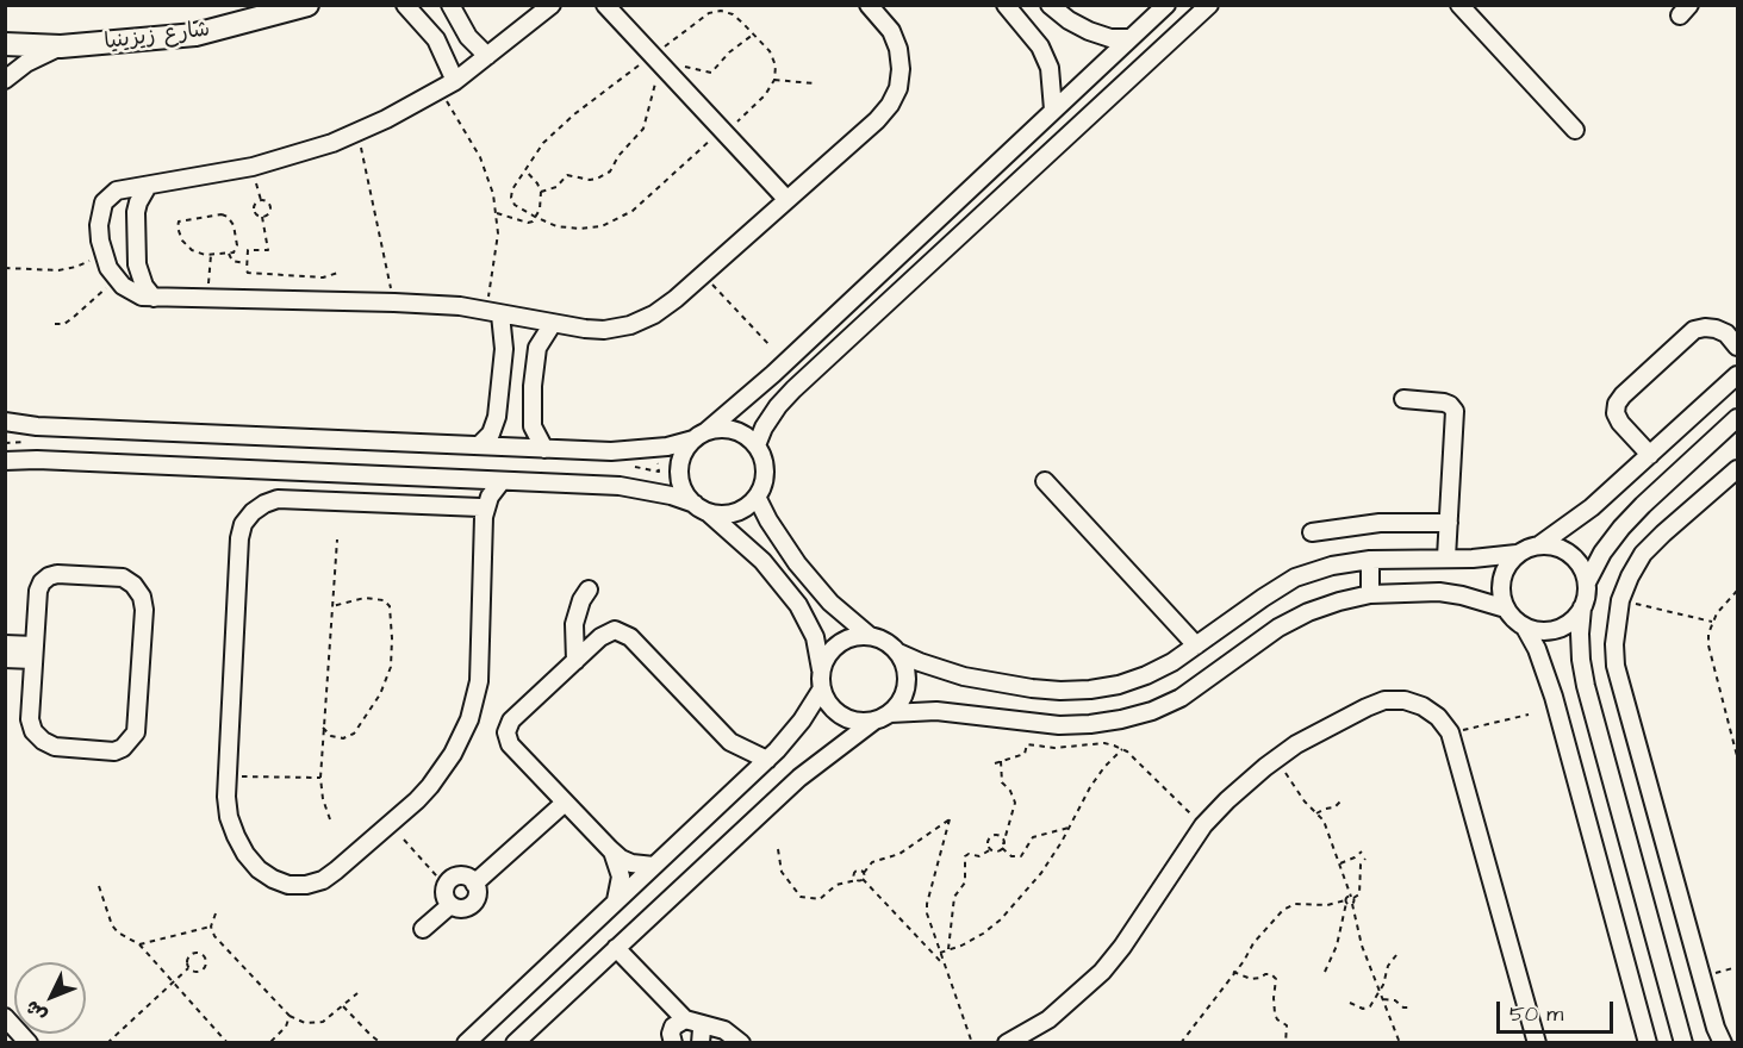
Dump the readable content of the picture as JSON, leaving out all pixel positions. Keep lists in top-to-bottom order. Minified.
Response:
{"streets":{"main road":["شارع زيزينيا"]},"scale_bar":"50 m","north":"bottom left"}
